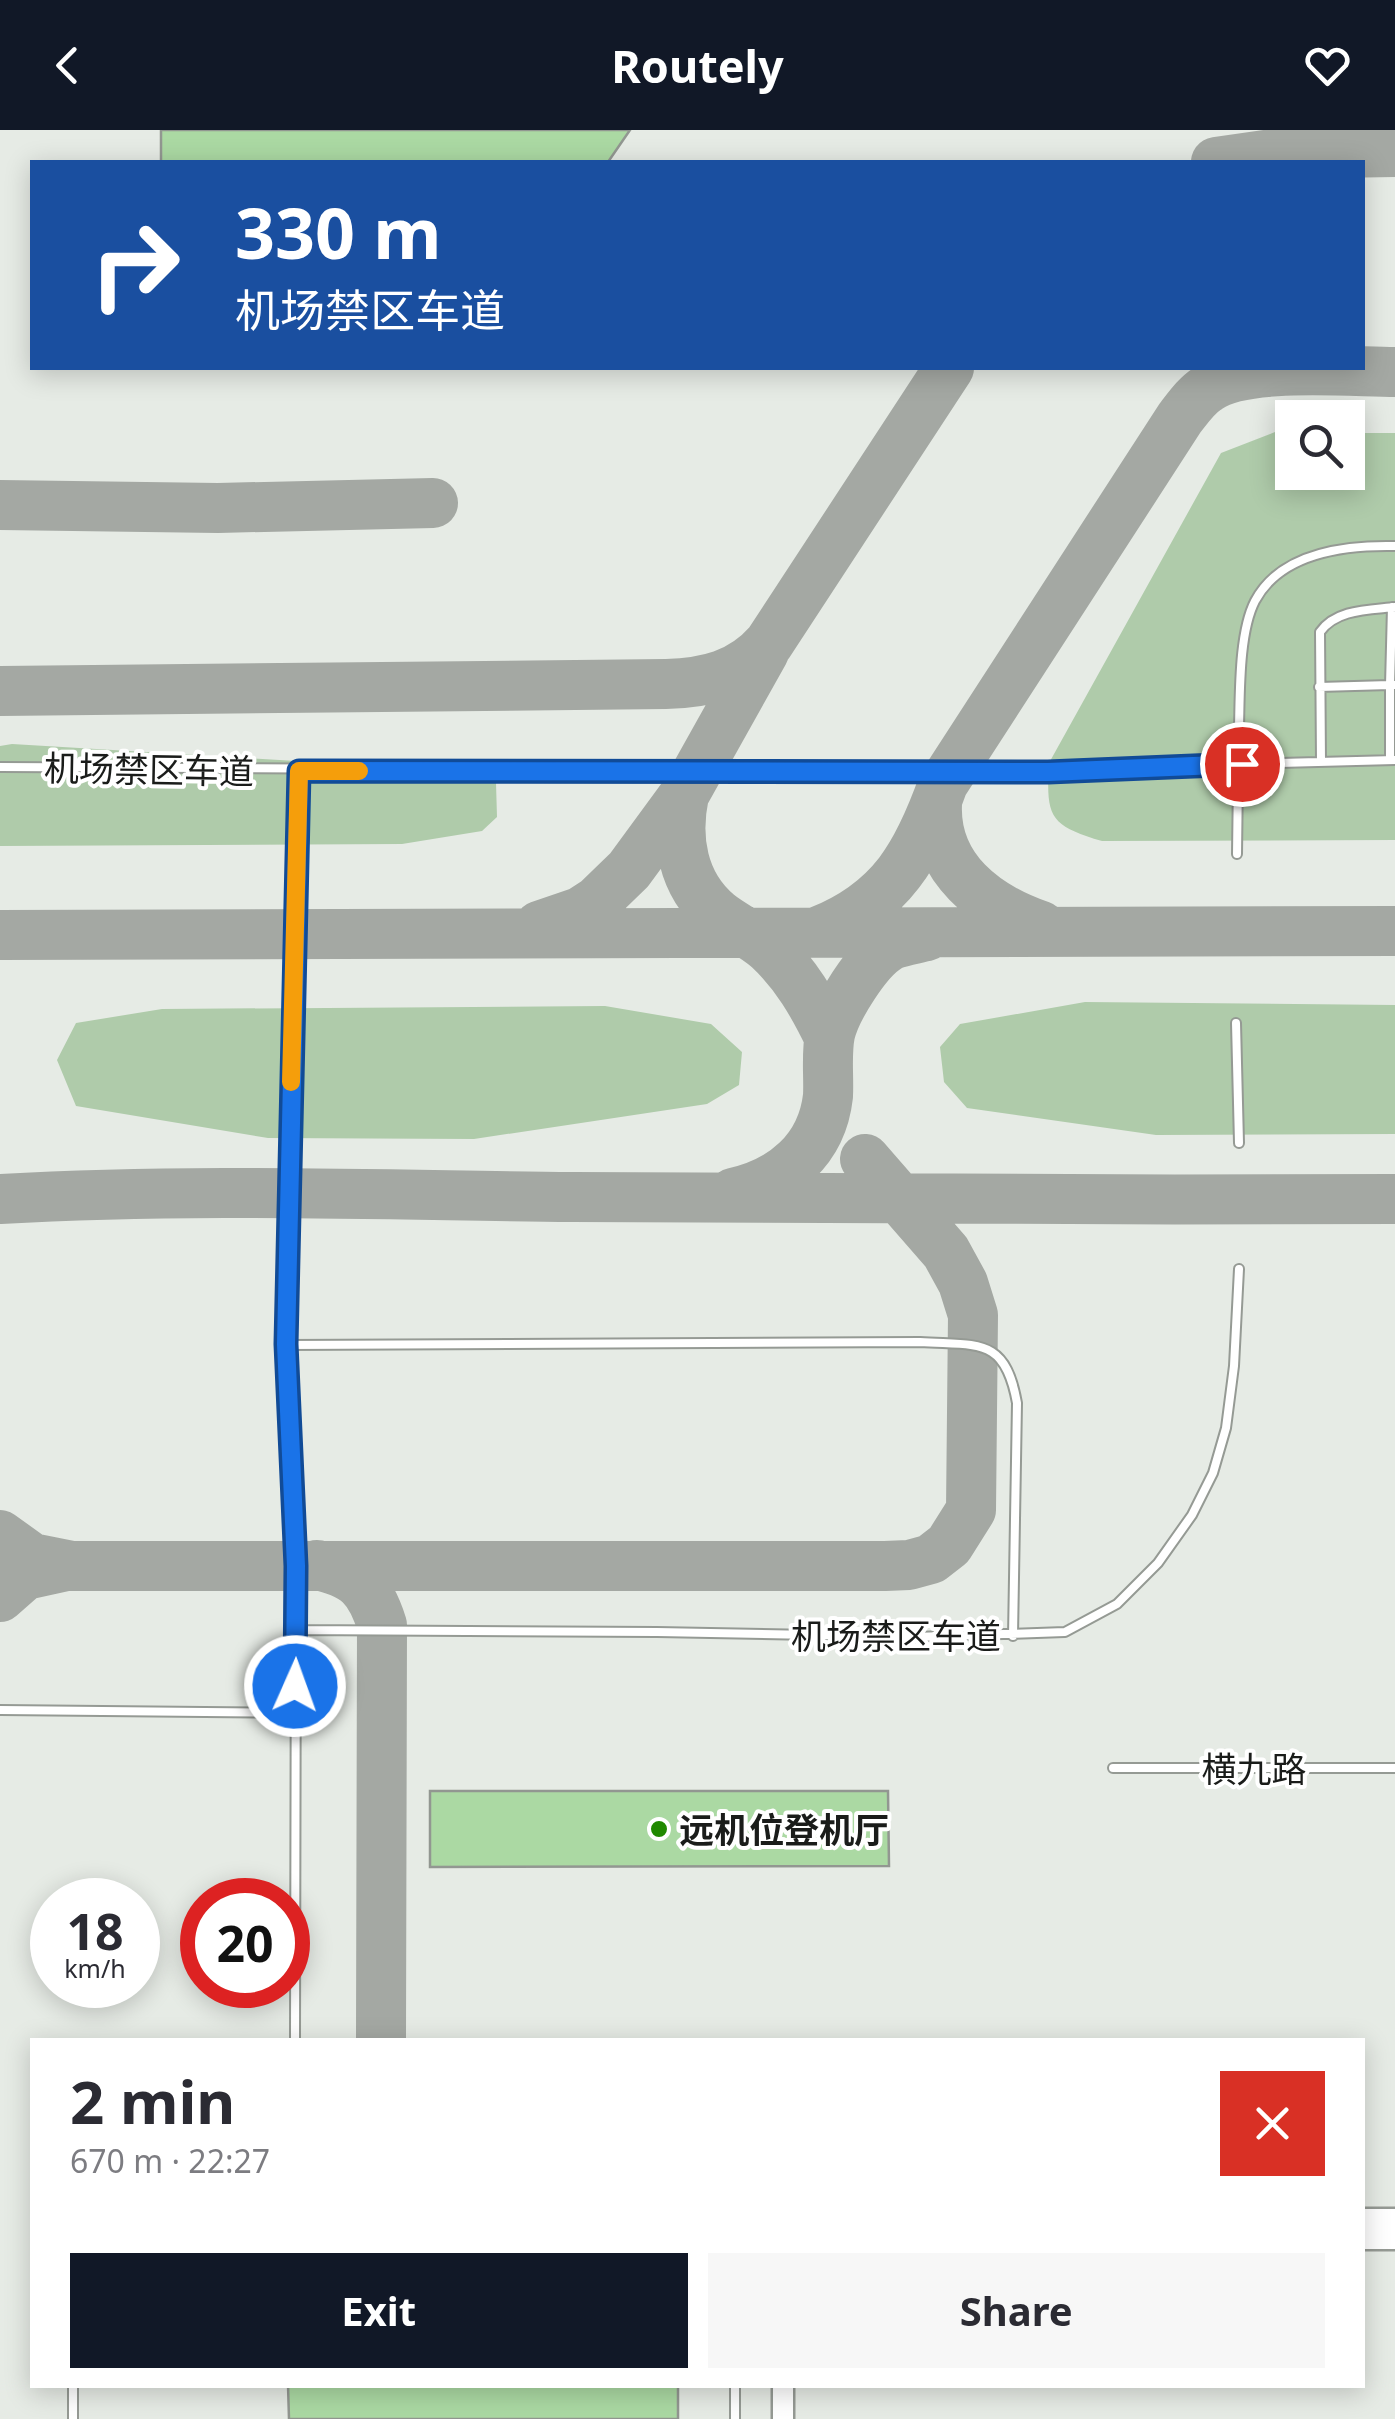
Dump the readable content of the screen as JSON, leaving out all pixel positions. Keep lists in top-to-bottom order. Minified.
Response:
{"streets":{"lane":["机场禁区车道","横九路"]},"places":["远机位登机厅"],"page":{"header":"Routely","turn":["330 m","机场禁区车道"],"speed":"18 km/h","limit":"20","heading":["2 min","670 m · 22:27"],"buttons":["Exit","Share"]}}
